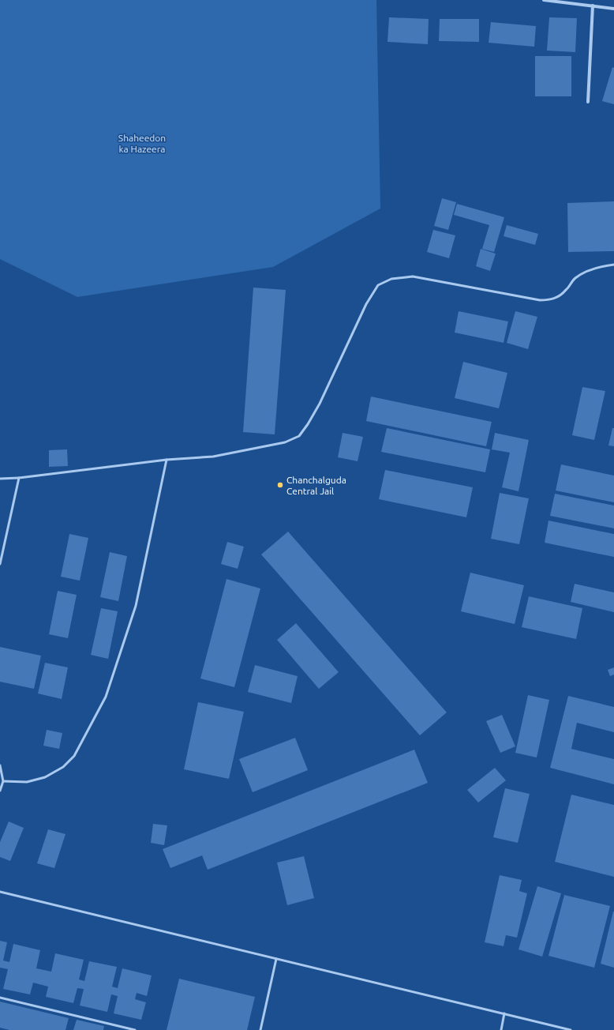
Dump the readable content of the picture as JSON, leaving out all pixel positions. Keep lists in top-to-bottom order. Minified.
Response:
{"parks":["Shaheedon ka Hazeera"],"places":["Chanchalguda Central Jail"]}
